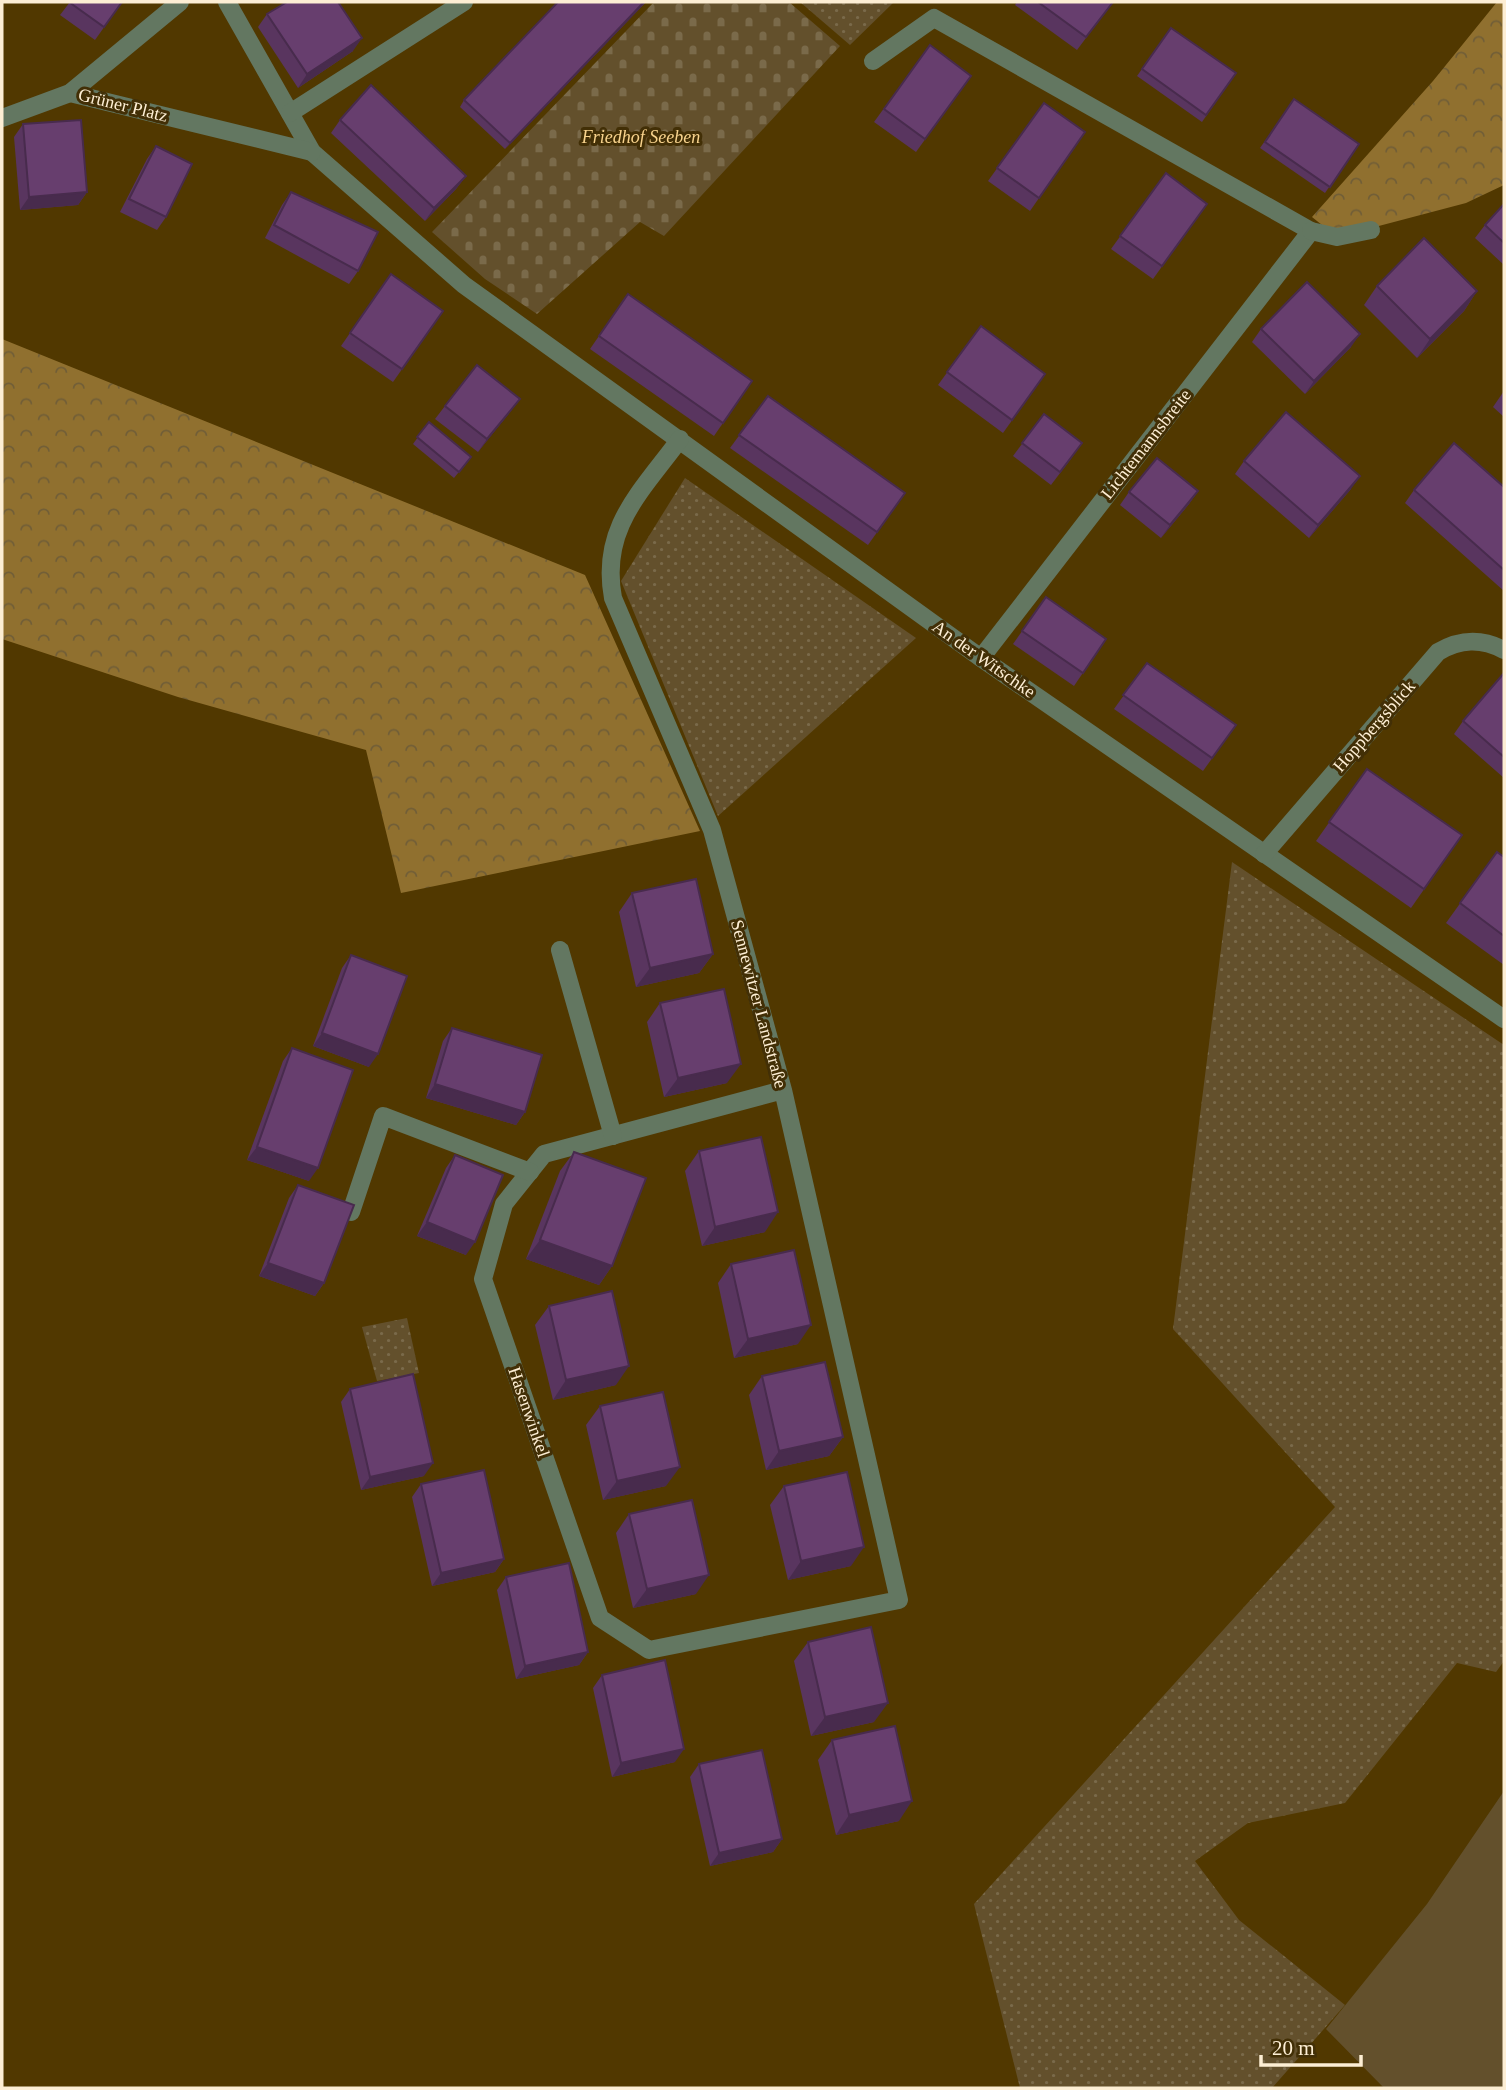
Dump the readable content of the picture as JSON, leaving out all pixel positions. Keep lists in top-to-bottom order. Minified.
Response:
{"streets":{"street":["Grüner Platz","Lichtemannsbreite","An der Witschke","Hoppbergsblick","Sennewitzer Landstraße","Hasenwinkel"]},"crossings":[["Grüner Platz","An der Witschke"],["Lichtemannsbreite","An der Witschke"],["An der Witschke","Hoppbergsblick"],["An der Witschke","Sennewitzer Landstraße"],["Sennewitzer Landstraße","Hasenwinkel"]],"parks":["Friedhof Seeben"],"scale_bar":"20 m"}
